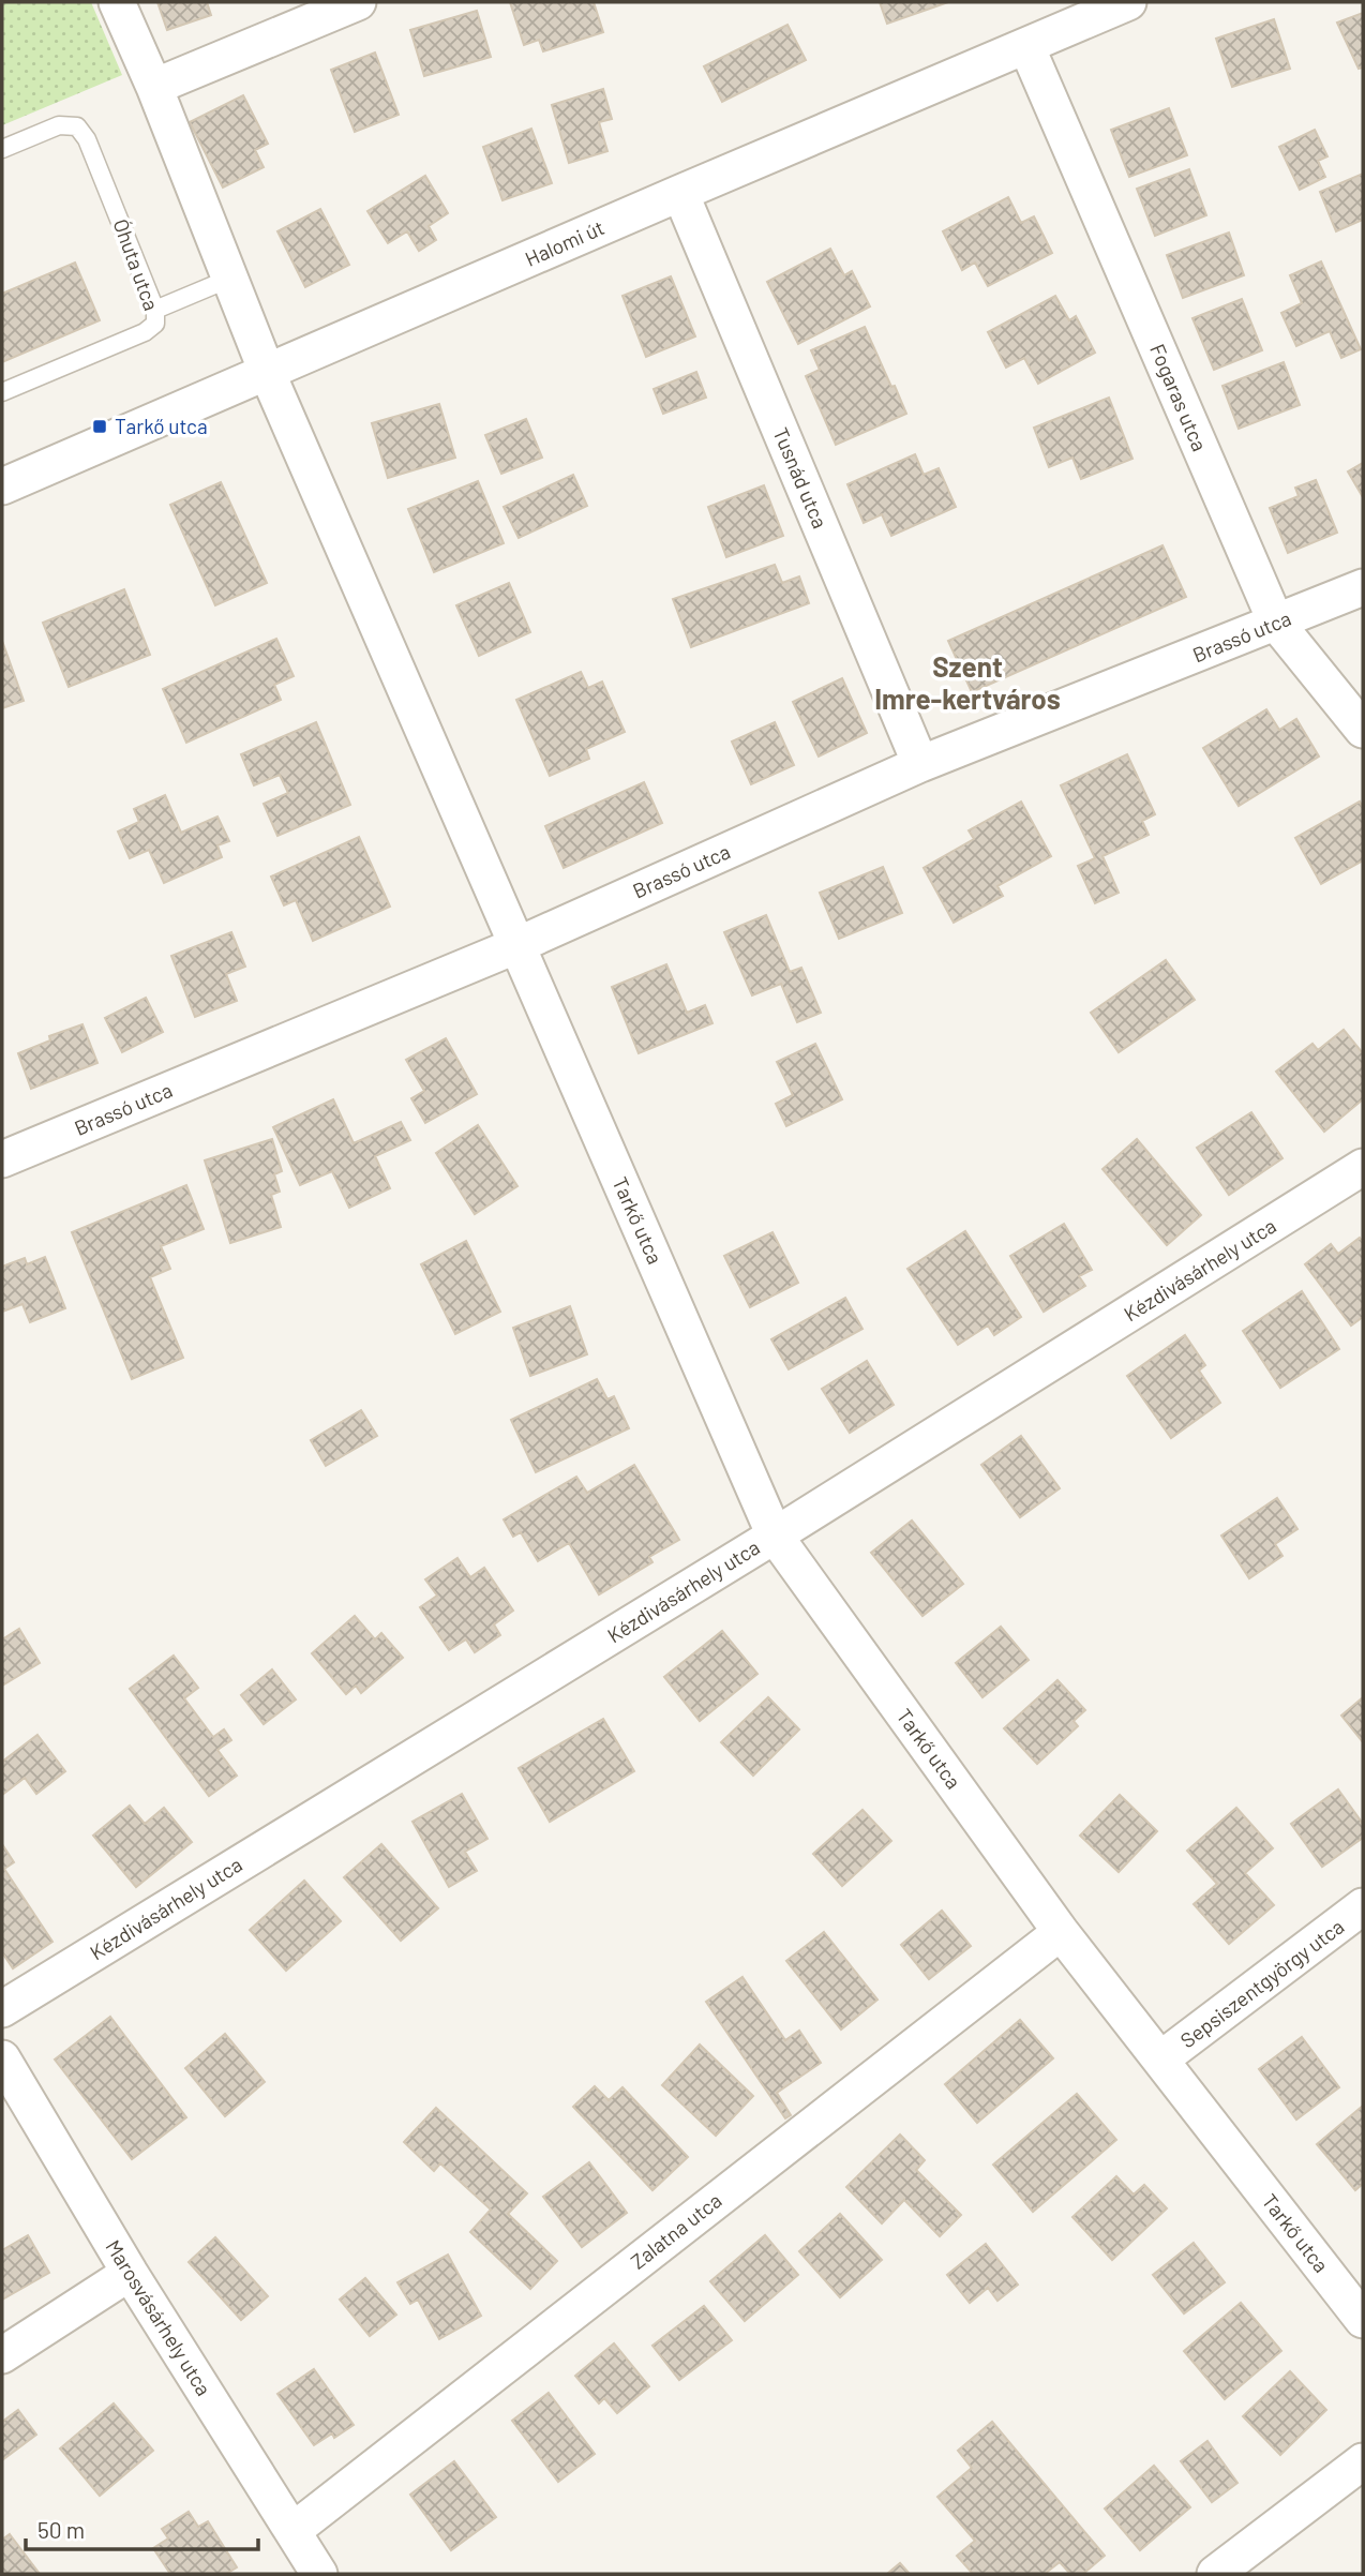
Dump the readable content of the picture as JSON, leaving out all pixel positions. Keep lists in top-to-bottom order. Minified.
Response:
{"streets":{"street":["Halomi út","Fogaras utca","Tusnád utca","Brassó utca","Tarkő utca","Kézdivásárhely utca","Sepsiszentgyörgy utca","Zalatna utca","Marosvásárhely utca"],"lane":["Óhuta utca"]},"crossings":[["Halomi út","Fogaras utca"],["Halomi út","Tusnád utca"],["Halomi út","Tarkő utca"],["Fogaras utca","Brassó utca"],["Tusnád utca","Brassó utca"],["Brassó utca","Tarkő utca"],["Tarkő utca","Kézdivásárhely utca"],["Tarkő utca","Sepsiszentgyörgy utca"],["Tarkő utca","Zalatna utca"],["Zalatna utca","Marosvásárhely utca"]],"districts":["Szent Imre-kertváros"],"places":{"transit":["Tarkő utca"]},"scale_bar":"50 m"}
